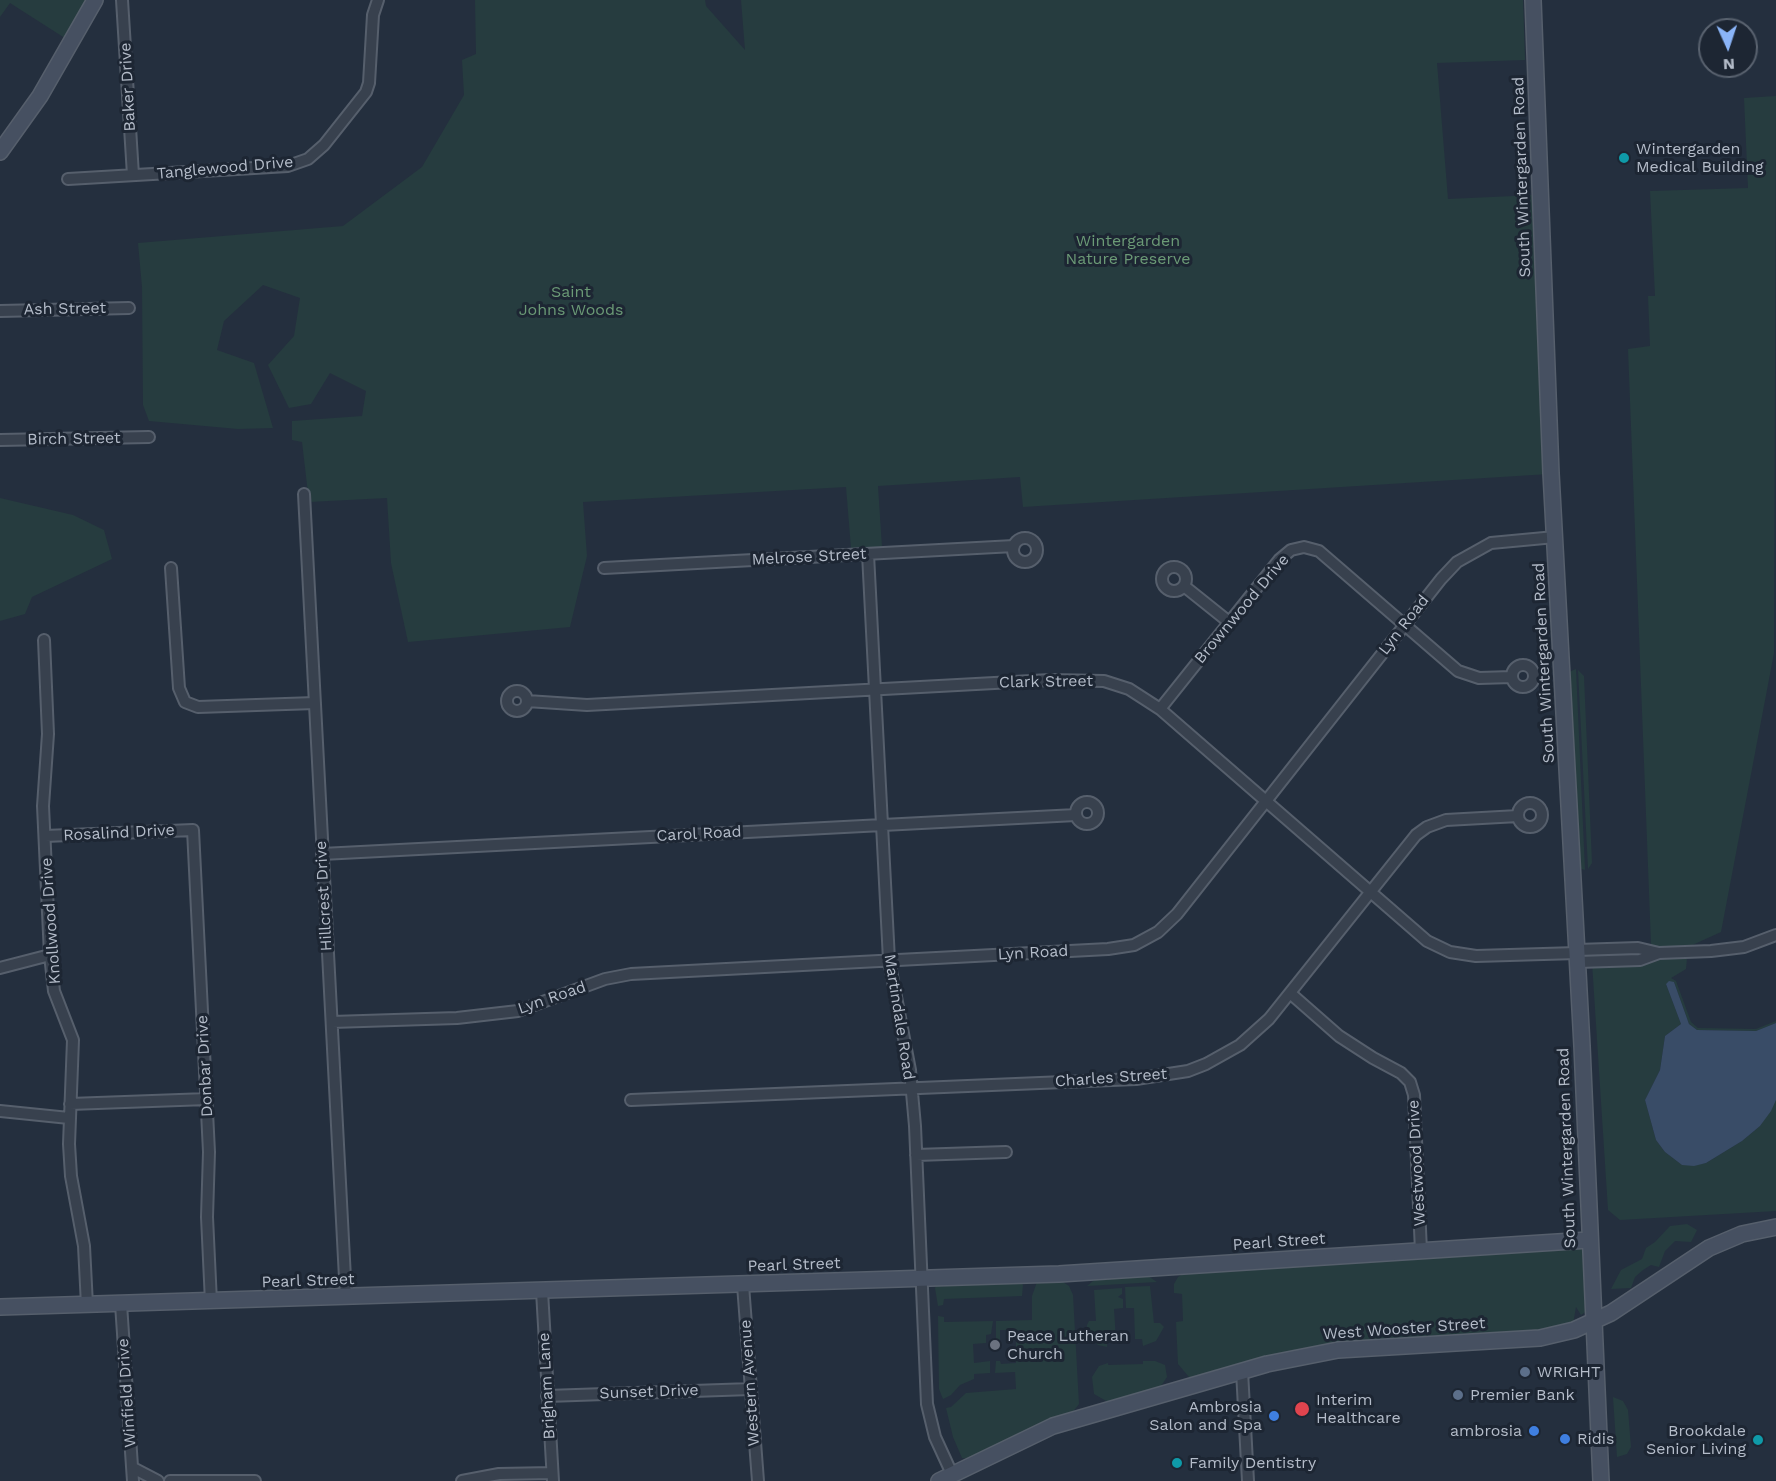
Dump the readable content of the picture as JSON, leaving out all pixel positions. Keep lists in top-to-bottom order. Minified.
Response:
{"streets":{"street":["Baker Drive","Tanglewood Drive","South Wintergarden Road","Ash Street","Birch Street","Melrose Street","Brownwood Drive","Lyn Road","Clark Street","Rosalind Drive","Carol Road","Hillcrest Drive","Knollwood Drive","Martindale Road","Donbar Drive","Charles Street","Westwood Drive","Pearl Street","West Wooster Street","Western Avenue","Brigham Lane","Sunset Drive","Winfield Drive"]},"crossings":[["Baker Drive","Tanglewood Drive"],["South Wintergarden Road","Lyn Road"],["South Wintergarden Road","Clark Street"],["South Wintergarden Road","Pearl Street"],["South Wintergarden Road","West Wooster Street"],["Melrose Street","Martindale Road"],["Brownwood Drive","Lyn Road"],["Brownwood Drive","Clark Street"],["Lyn Road","Clark Street"],["Lyn Road","Hillcrest Drive"],["Lyn Road","Martindale Road"],["Clark Street","Martindale Road"],["Clark Street","Charles Street"],["Rosalind Drive","Knollwood Drive"],["Rosalind Drive","Donbar Drive"],["Carol Road","Hillcrest Drive"],["Carol Road","Martindale Road"],["Hillcrest Drive","Pearl Street"],["Knollwood Drive","Pearl Street"],["Martindale Road","Charles Street"],["Martindale Road","Pearl Street"],["Martindale Road","West Wooster Street"],["Donbar Drive","Pearl Street"],["Charles Street","Westwood Drive"],["Westwood Drive","Pearl Street"],["Pearl Street","Western Avenue"],["Pearl Street","Brigham Lane"],["Pearl Street","Winfield Drive"],["Western Avenue","Sunset Drive"],["Brigham Lane","Sunset Drive"]],"parks":["Wintergarden Nature Preserve","Saint Johns Woods"],"places":["Wintergarden Medical Building","Peace Lutheran Church","WRIGHT","Premier Bank","Interim Healthcare","Ambrosia Salon and Spa","ambrosia","Ridis","Brookdale Senior Living","Family Dentistry"],"north":"bottom"}
